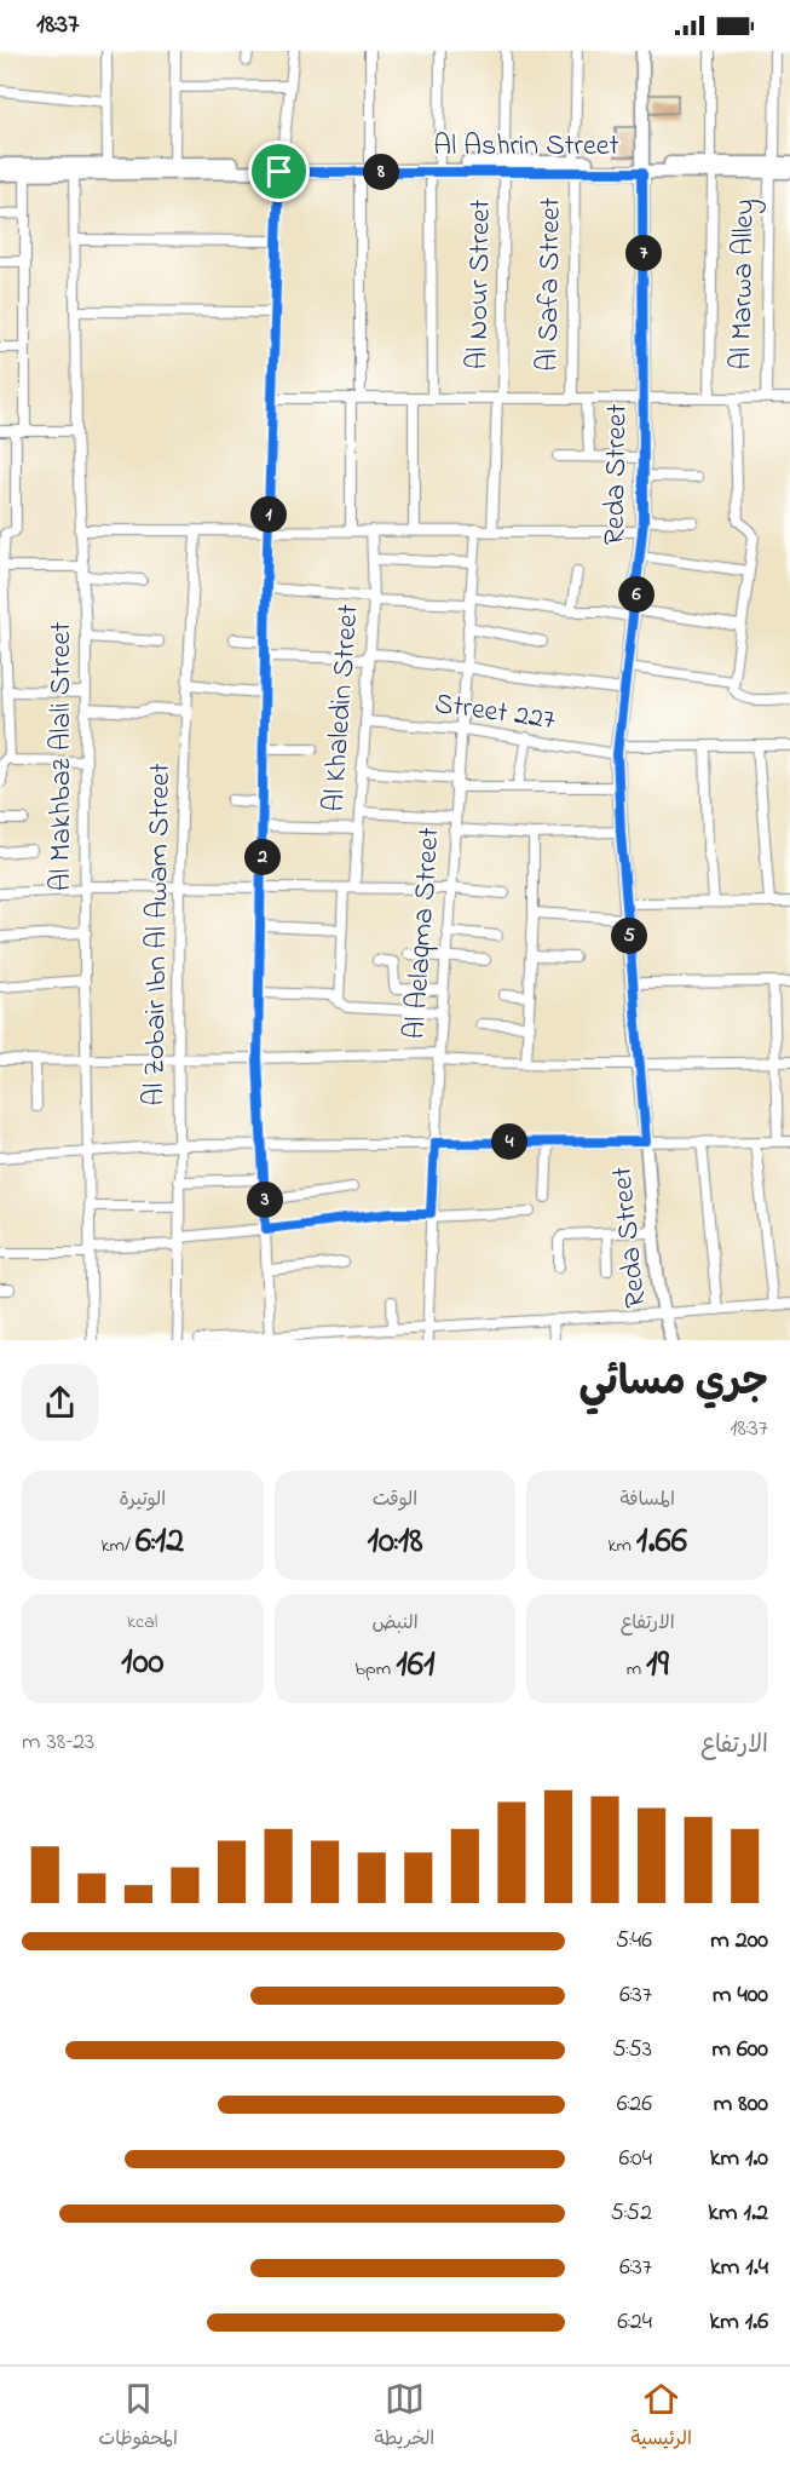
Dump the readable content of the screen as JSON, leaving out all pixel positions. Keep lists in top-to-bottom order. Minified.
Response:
{"streets":{"street":["Al Ashrin Street","Al Nour Street","Al Safa Street","Al Marwa Alley","Reda Street","Al Khaledin Street","Street 227","Al Makhbaz Alali Street","Al Aelaqma Street","Al Zobair Ibn Al Awam Street"]},"crossings":[["Al Ashrin Street","Al Nour Street"],["Al Ashrin Street","Al Safa Street"],["Al Ashrin Street","Al Marwa Alley"],["Al Ashrin Street","Reda Street"],["Al Ashrin Street","Al Makhbaz Alali Street"],["Reda Street","Street 227"],["Al Khaledin Street","Street 227"],["Street 227","Al Aelaqma Street"]],"page":{"status":"18:37","pins":["8","7","1","6","2","5","4","3"],"heading":["جري مسائي","18:37"],"stats":[["المسافة","1.66 km"],["الوقت","10:18"],["الوتيرة","6:12 /km"],["الارتفاع","19 m"],["النبض","161 bpm"],["kcal","100"]],"chart":["الارتفاع","23–38 m"],"list":[{"name":"200 m","note":"5:46"},{"name":"400 m","note":"6:37"},{"name":"600 m","note":"5:53"},{"name":"800 m","note":"6:26"},{"name":"1.0 km","note":"6:04"},{"name":"1.2 km","note":"5:52"},{"name":"1.4 km","note":"6:37"},{"name":"1.6 km","note":"6:24"}],"tabs":["الرئيسية","الخريطة","المحفوظات"]}}
